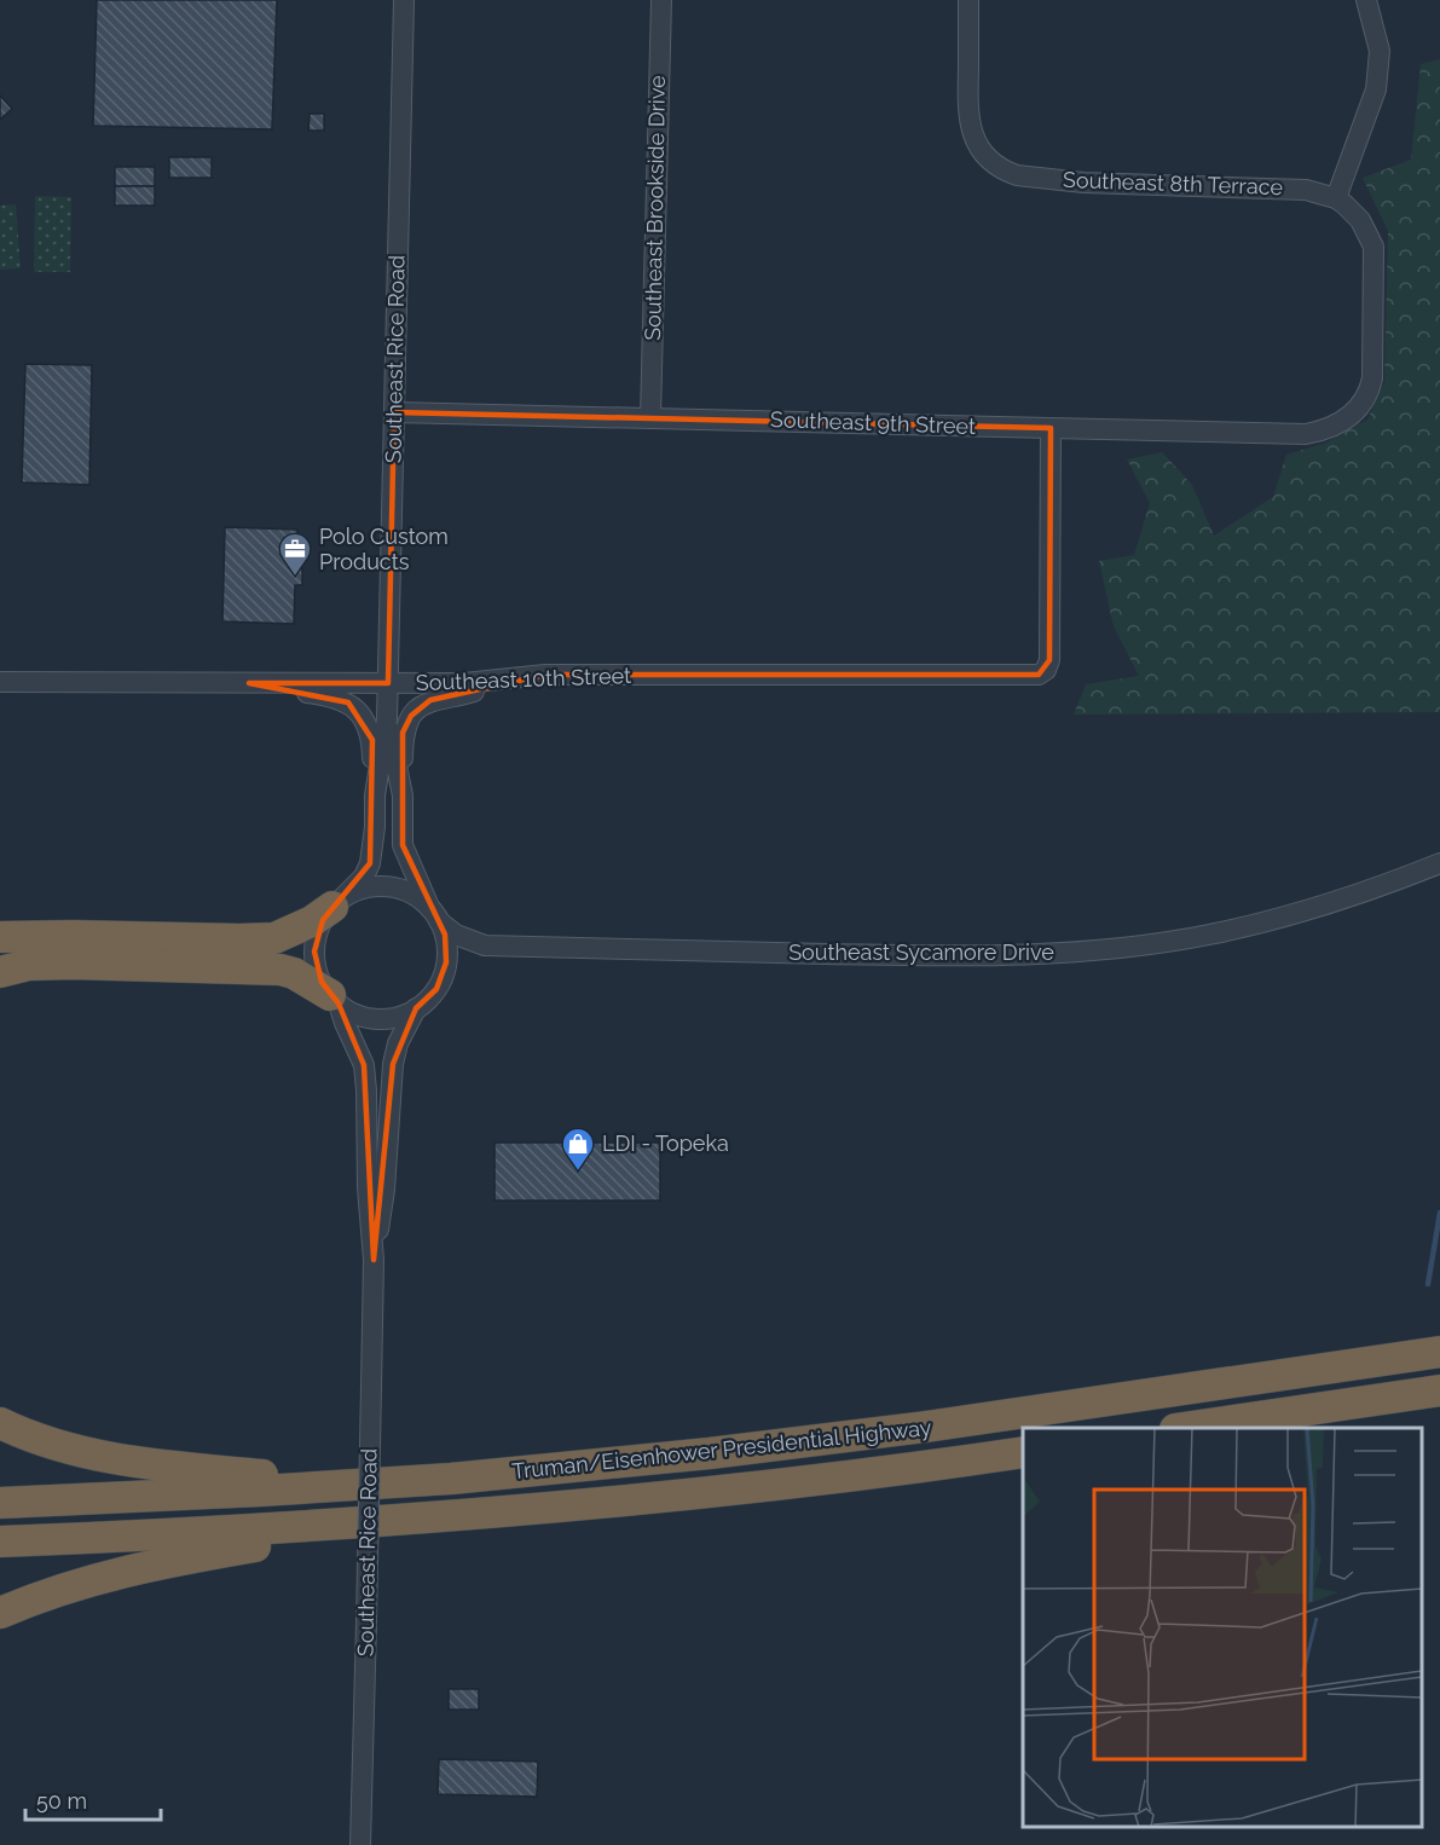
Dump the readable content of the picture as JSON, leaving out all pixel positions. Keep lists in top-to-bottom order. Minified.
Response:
{"streets":{"highway":["Truman/Eisenhower Presidential Highway"],"street":["Southeast 8th Terrace","Southeast Brookside Drive","Southeast Rice Road","Southeast 9th Street","Southeast 10th Street","Southeast Sycamore Drive"]},"crossings":[["Southeast 8th Terrace","Southeast 9th Street"],["Southeast Brookside Drive","Southeast 9th Street"],["Southeast Rice Road","Southeast 9th Street"],["Southeast Rice Road","Southeast 10th Street"],["Southeast Rice Road","Southeast Sycamore Drive"],["Southeast 9th Street","Southeast 10th Street"]],"places":{"office":["Polo Custom Products"],"shop":["LDI - Topeka"]},"scale_bar":"50 m"}
